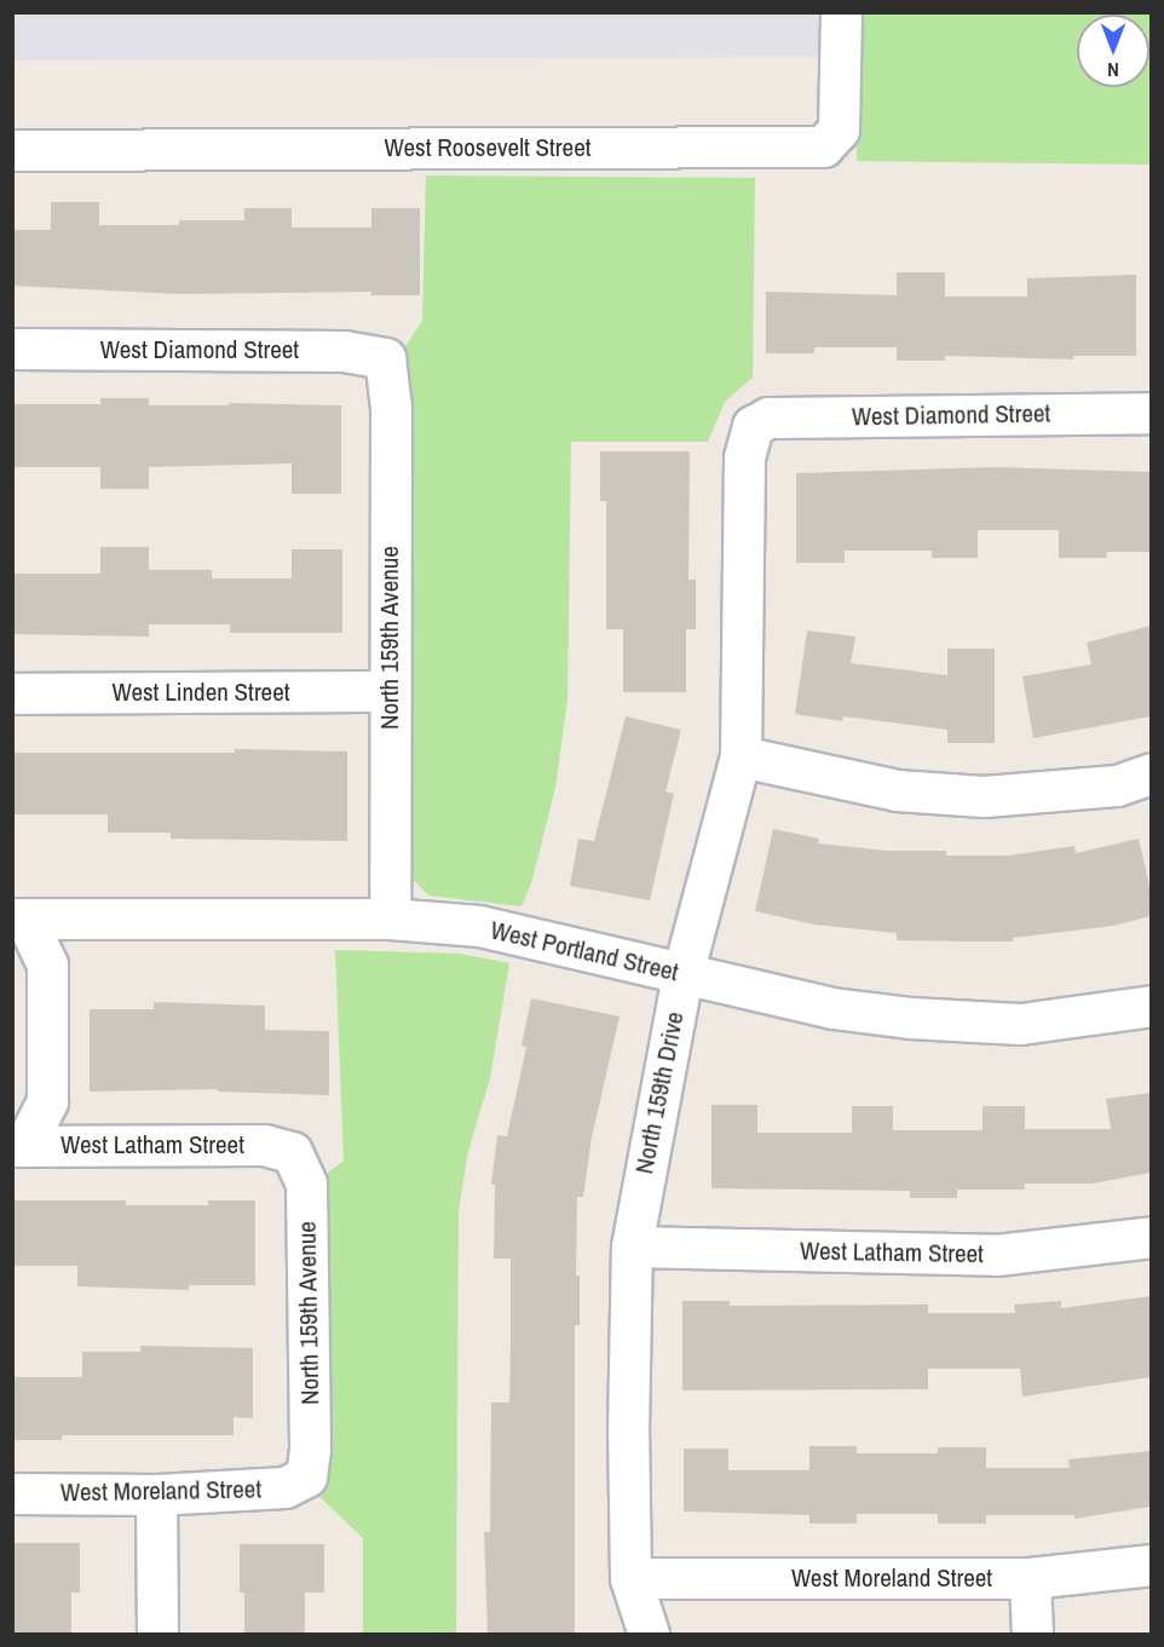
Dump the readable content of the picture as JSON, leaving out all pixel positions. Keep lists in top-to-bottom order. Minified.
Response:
{"streets":{"street":["West Roosevelt Street","West Diamond Street","North 159th Avenue","West Linden Street","West Portland Street","North 159th Drive","West Latham Street","West Moreland Street"]},"crossings":[["West Diamond Street","North 159th Avenue"],["West Diamond Street","North 159th Drive"],["North 159th Avenue","West Linden Street"],["North 159th Avenue","West Portland Street"],["North 159th Avenue","West Latham Street"],["North 159th Avenue","West Moreland Street"],["West Portland Street","North 159th Drive"],["North 159th Drive","West Latham Street"],["North 159th Drive","West Moreland Street"]],"north":"bottom"}
